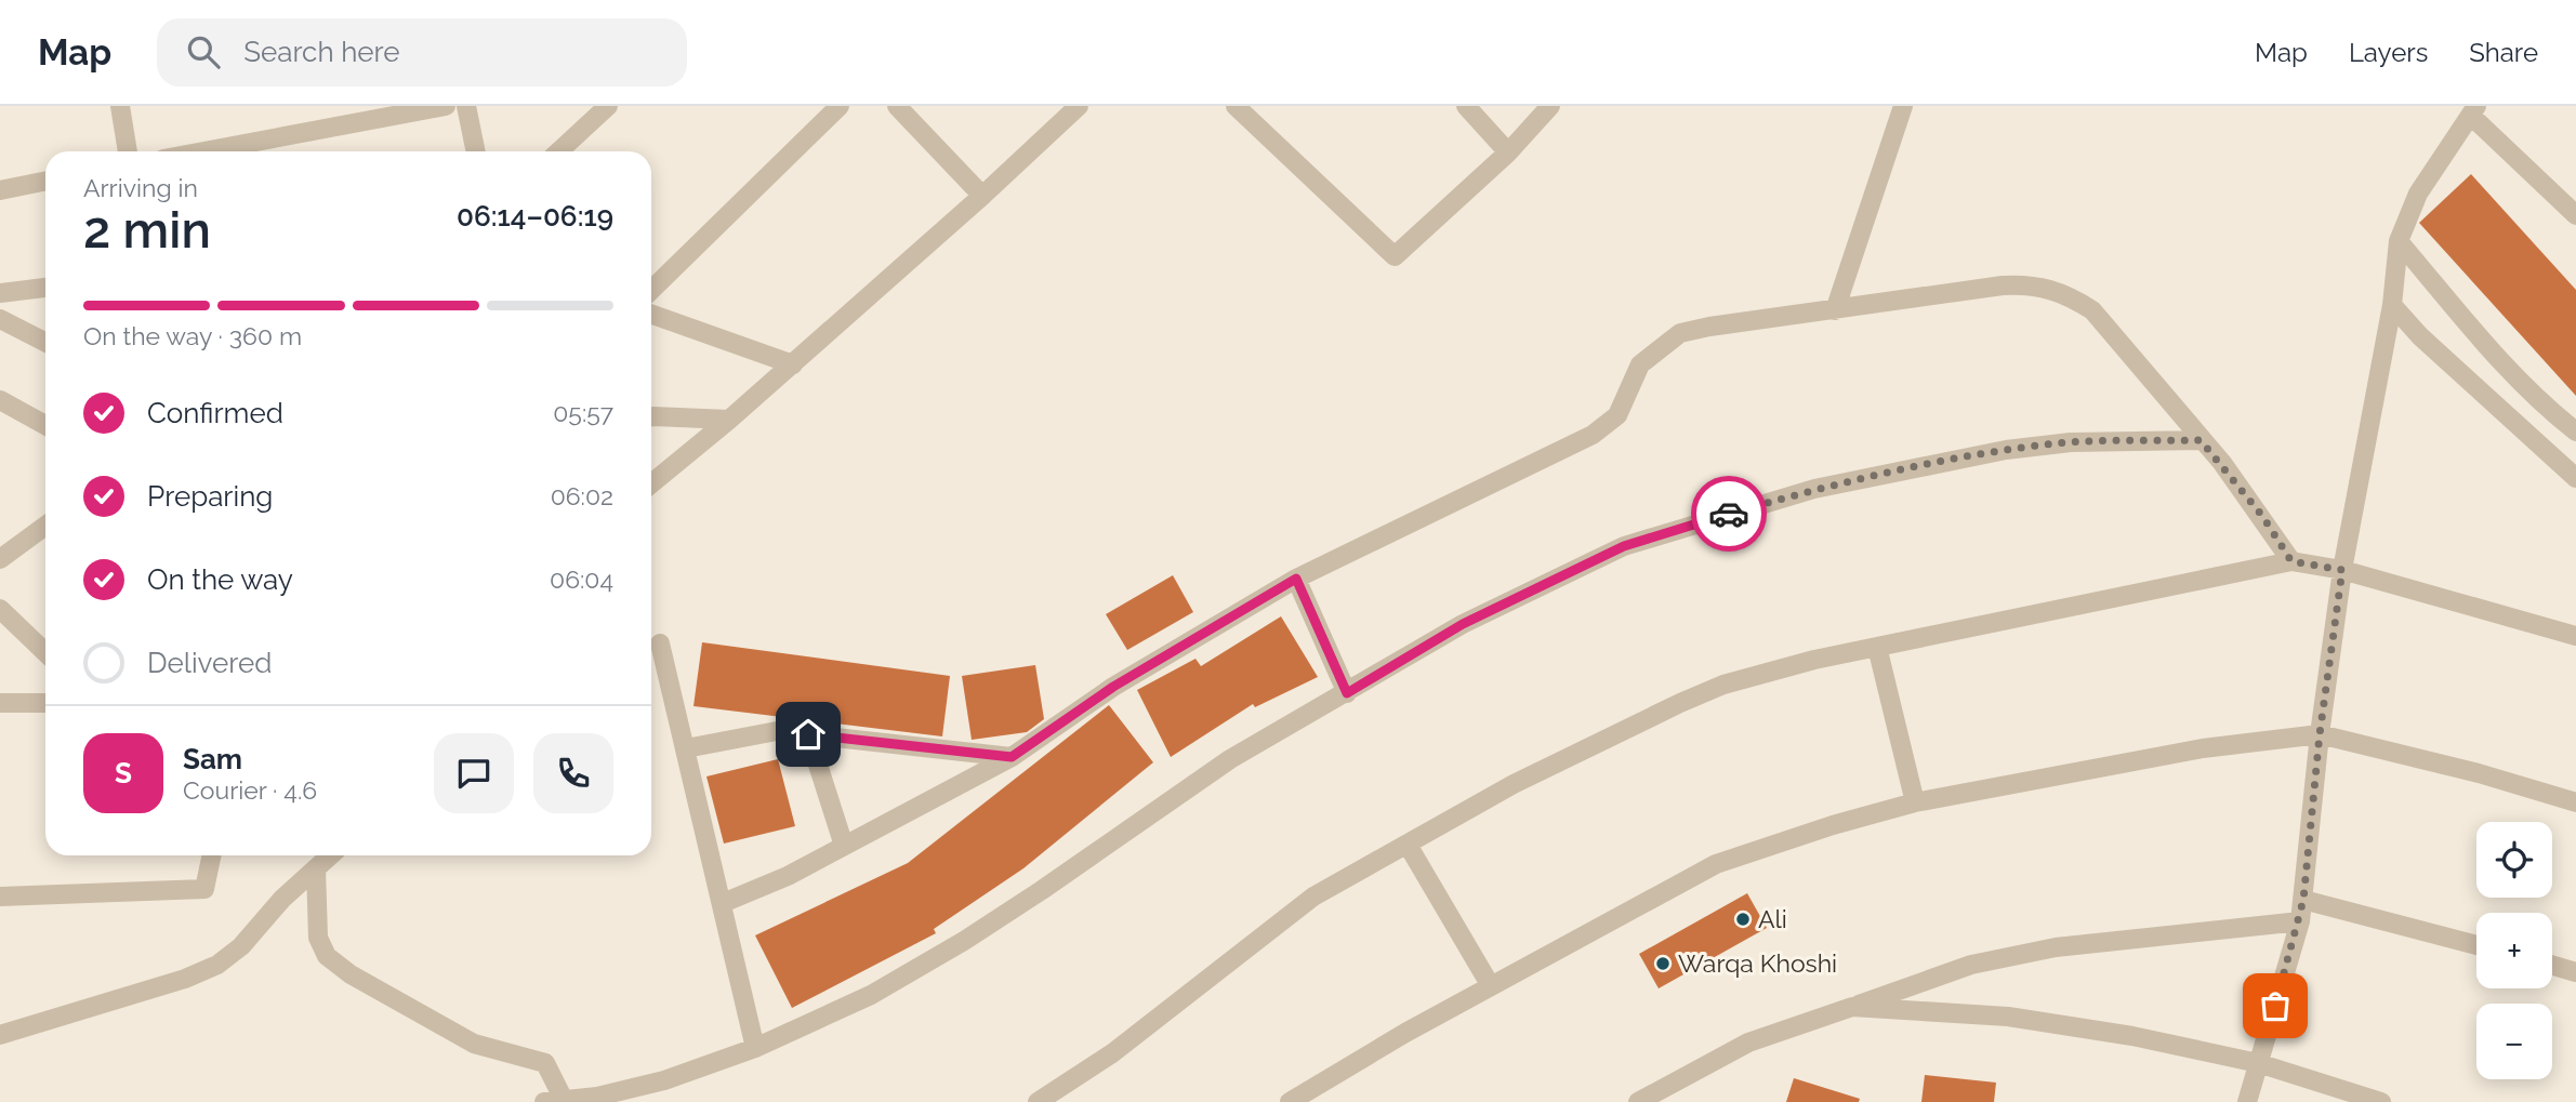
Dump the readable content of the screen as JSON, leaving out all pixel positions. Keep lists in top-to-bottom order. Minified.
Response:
{"places":["Ali","Warqa Khoshi"],"page":{"header":"Map","search":"Search here","nav":["Map","Layers","Share"],"heading":["2 min","Arriving in","06:14–06:19"],"panel":["Sam","Courier · 4.6"],"bar":"On the way · 360 m","list":[["Confirmed","05:57"],["Preparing","06:02"],["On the way","06:04"],"Delivered"],"round":"S","map_buttons":["+","−"]}}
